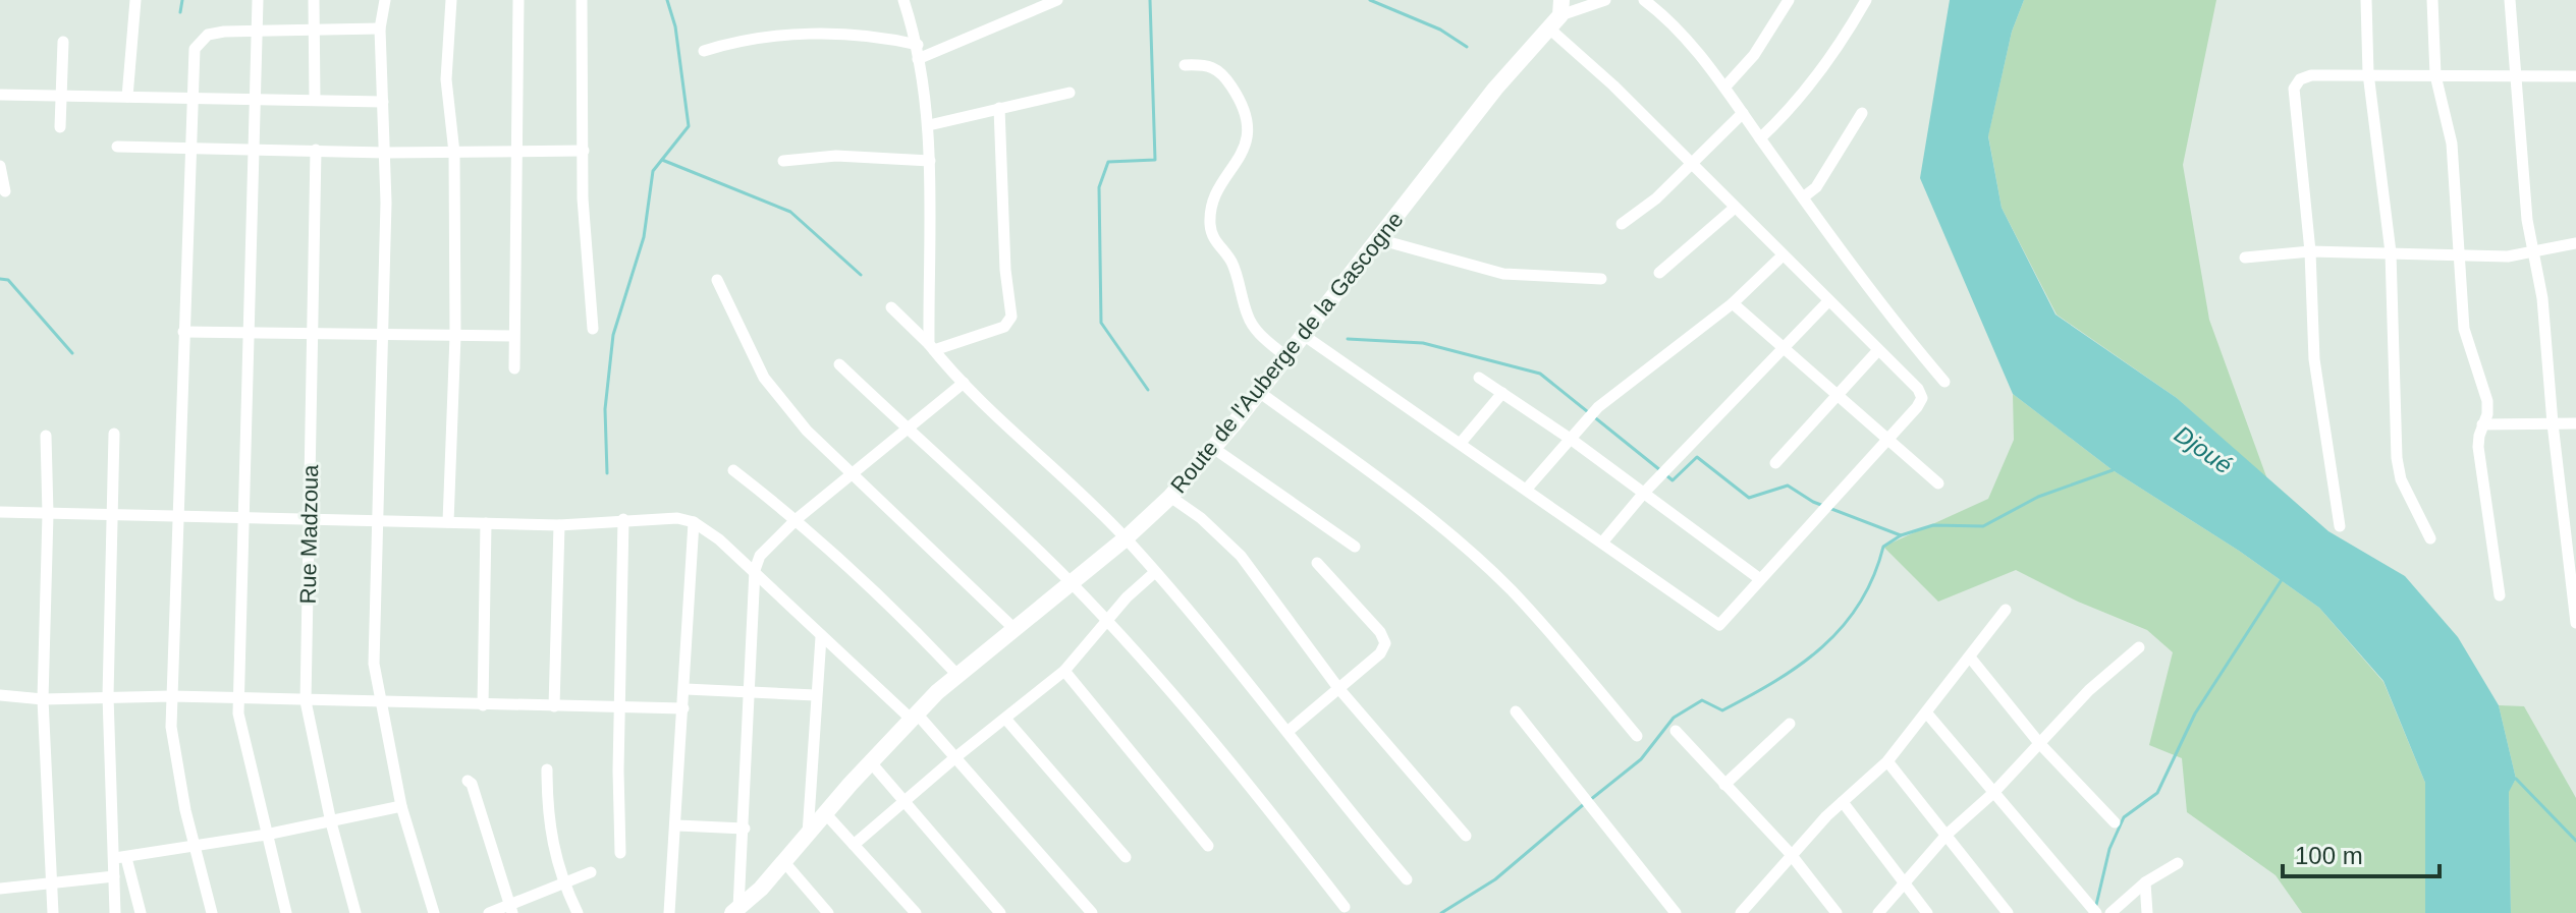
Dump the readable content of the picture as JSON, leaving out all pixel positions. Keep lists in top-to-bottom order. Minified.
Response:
{"streets":{"street":["Route de l'Auberge de la Gascogne","Rue Madzoua"]},"water":["Djoué"],"scale_bar":"100 m"}
